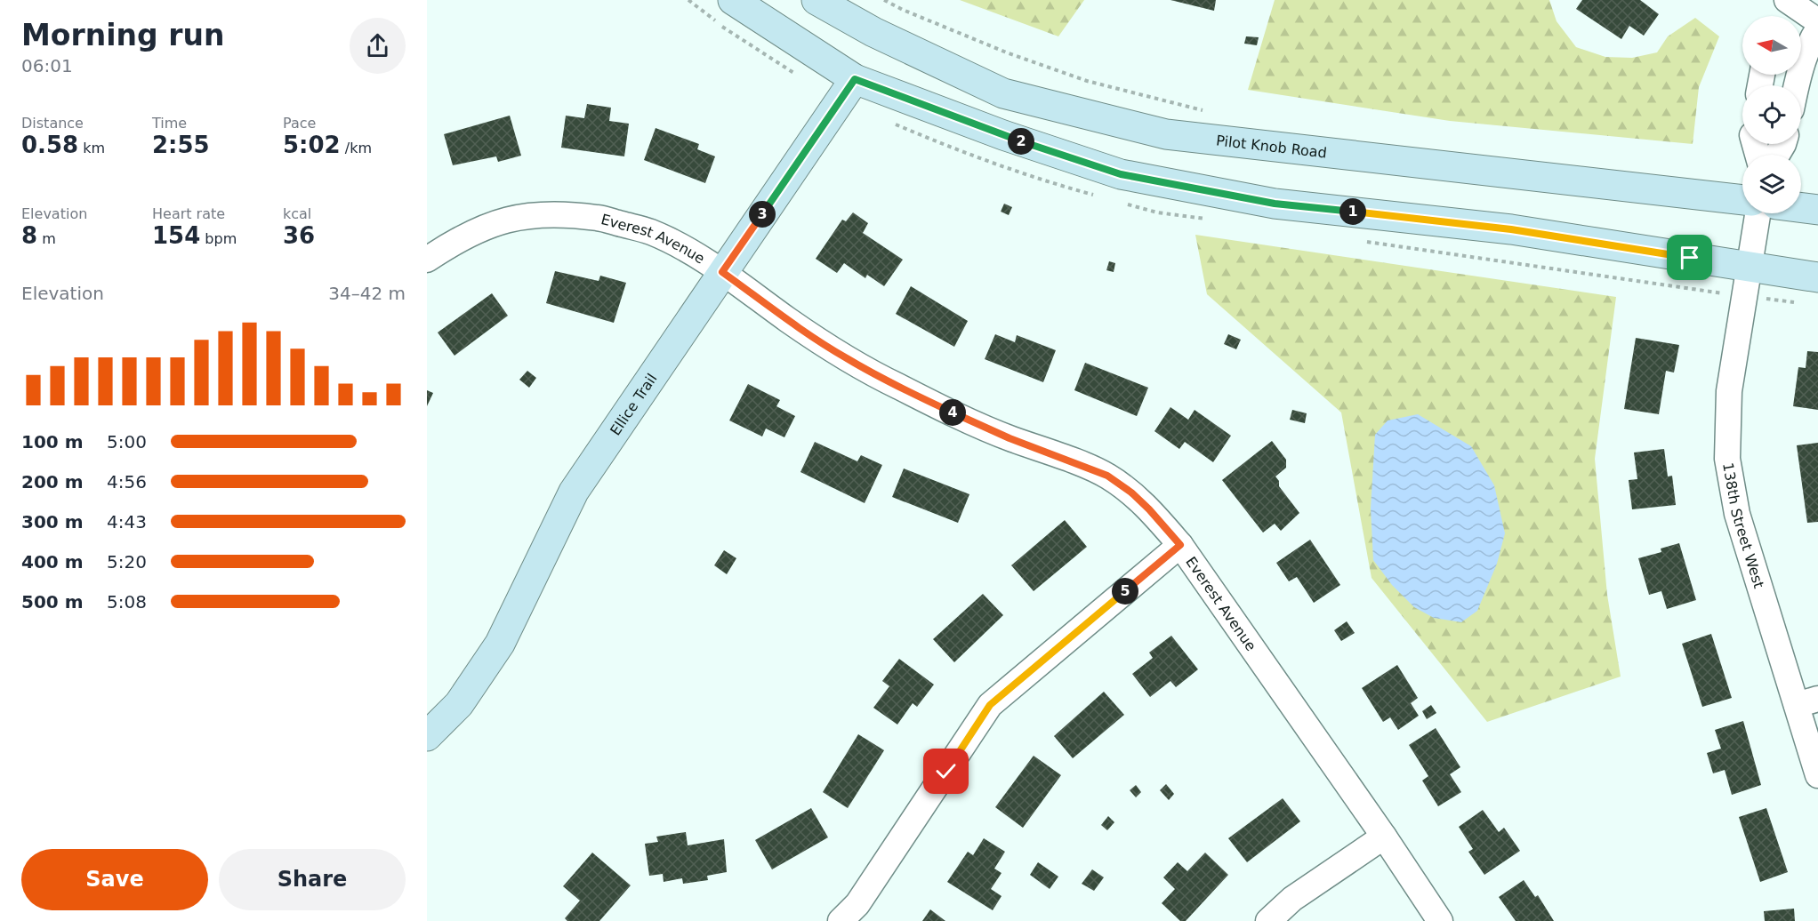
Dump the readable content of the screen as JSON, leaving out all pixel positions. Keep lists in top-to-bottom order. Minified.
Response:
{"streets":{"main road":["Pilot Knob Road","Ellice Trail"],"street":["Everest Avenue","138th Street West"]},"crossings":[["Everest Avenue","Ellice Trail"]],"north":"left","page":{"heading":["Morning run","06:01"],"stats":[["Distance","0.58 km"],["Time","2:55"],["Pace","5:02 /km"],["Elevation","8 m"],["Heart rate","154 bpm"],["kcal","36"]],"pins":["2","1","3","4","5"],"chart":["Elevation","34–42 m"],"list":[{"name":"100 m","note":"5:00"},{"name":"200 m","note":"4:56"},{"name":"300 m","note":"4:43"},{"name":"400 m","note":"5:20"},{"name":"500 m","note":"5:08"}],"buttons":["Save","Share"]}}
